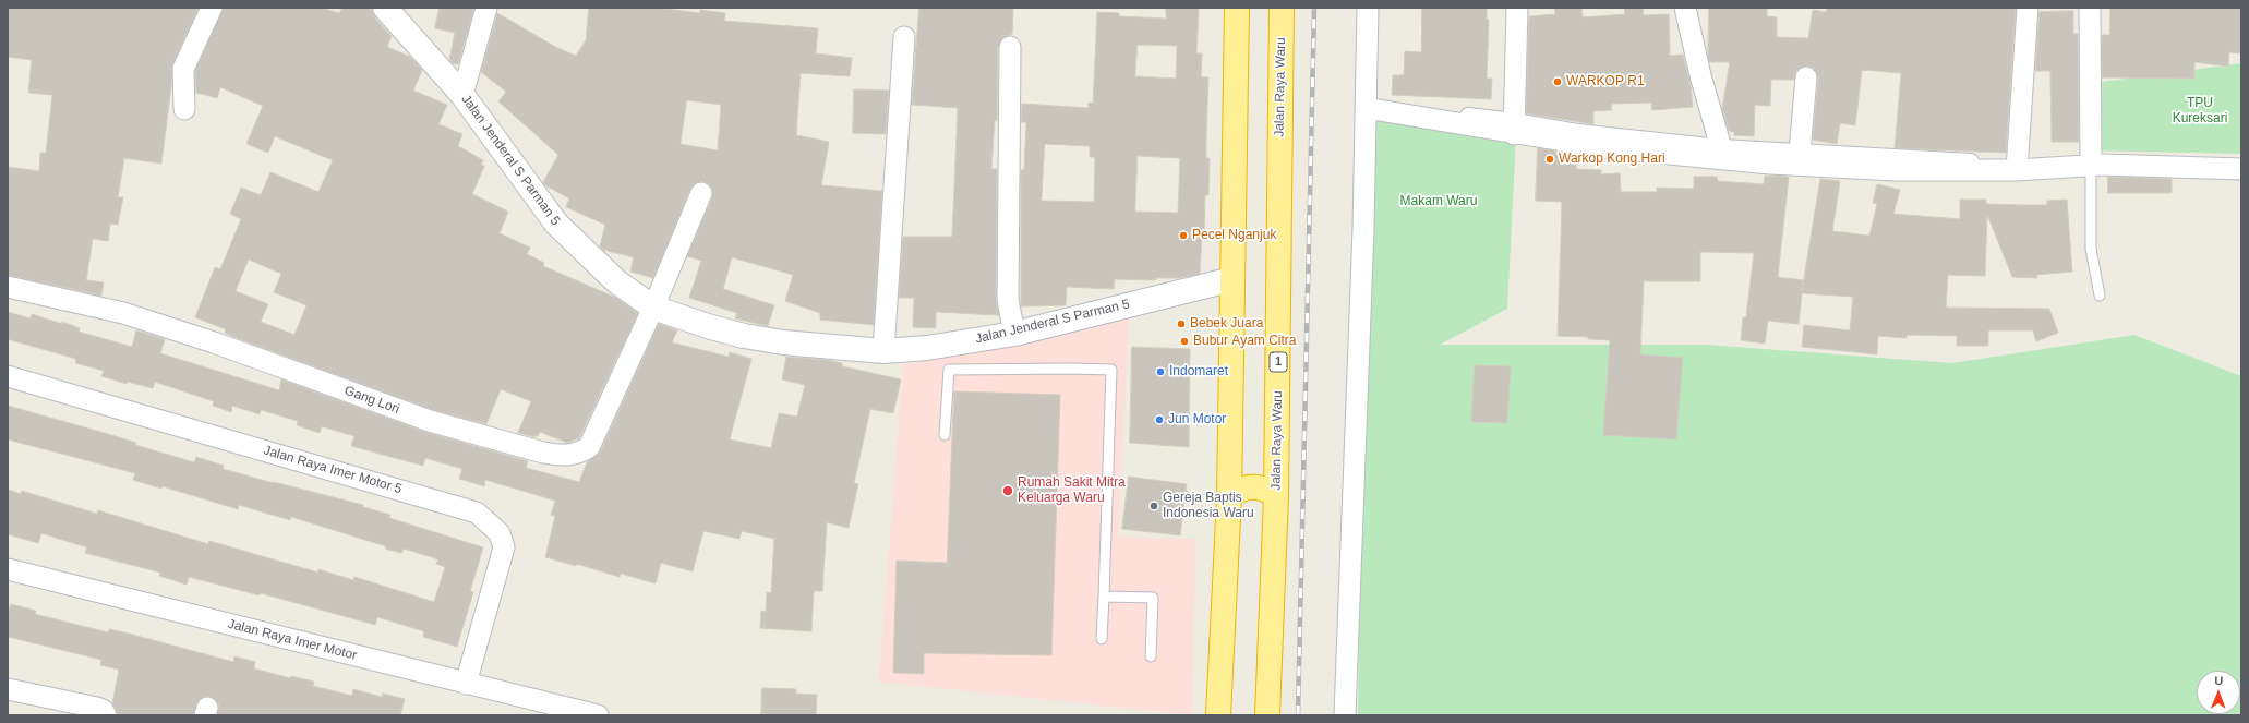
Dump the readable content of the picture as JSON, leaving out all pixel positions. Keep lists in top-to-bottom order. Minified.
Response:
{"streets":{"highway":["Jalan Raya Waru","1"],"street":["Jalan Jenderal S Parman 5","Gang Lori","Jalan Raya Imer Motor 5","Jalan Raya Imer Motor"]},"crossings":[["Jalan Jenderal S Parman 5","Gang Lori"],["Jalan Raya Imer Motor 5","Jalan Raya Imer Motor"]],"parks":["TPU Kureksari","Makam Waru"],"places":["WARKOP R1","Warkop Kong Hari","Pecel Nganjuk","Bebek Juara","Bubur Ayam Citra","Indomaret","Jun Motor","Rumah Sakit Mitra Keluarga Waru","Gereja Baptis Indonesia Waru"],"north":"top"}
